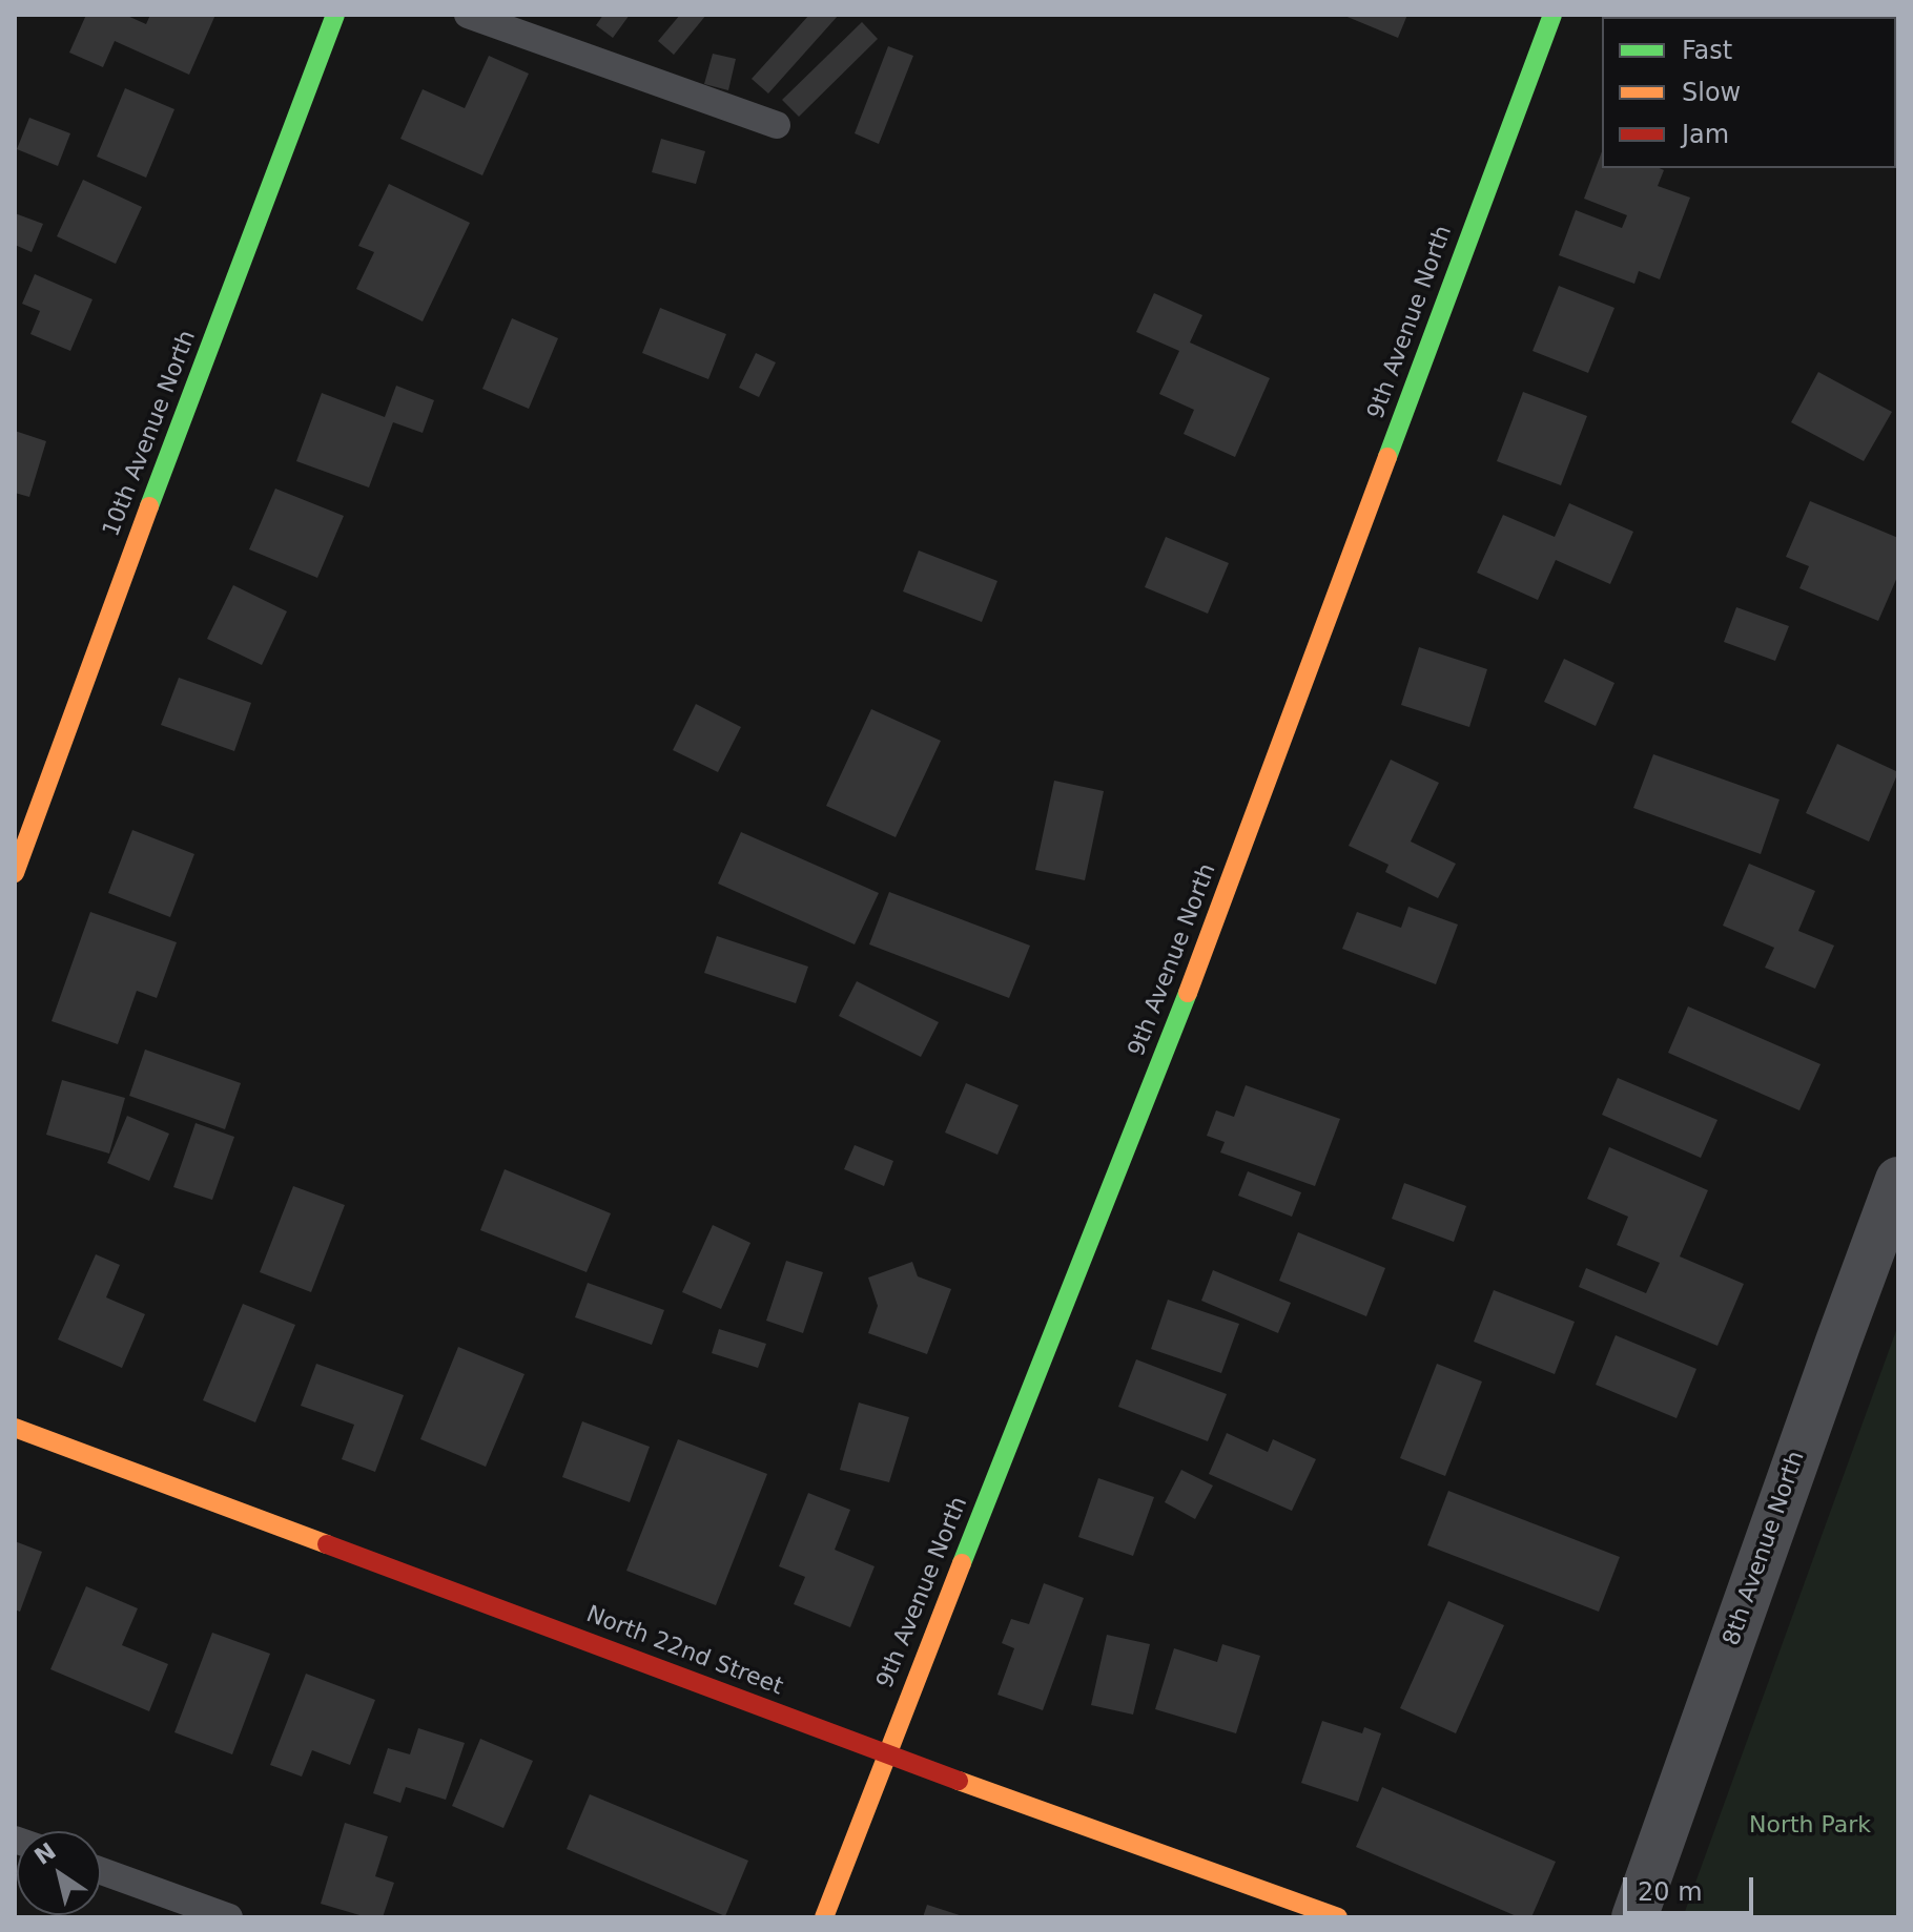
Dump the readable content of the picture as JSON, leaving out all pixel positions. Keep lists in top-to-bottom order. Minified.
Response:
{"streets":{"street":["9th Avenue North","10th Avenue North","8th Avenue North","North 22nd Street"]},"crossings":[["9th Avenue North","North 22nd Street"]],"parks":["North Park"],"legend":["Fast","Slow","Jam"],"scale_bar":"20 m","north":"top left"}
